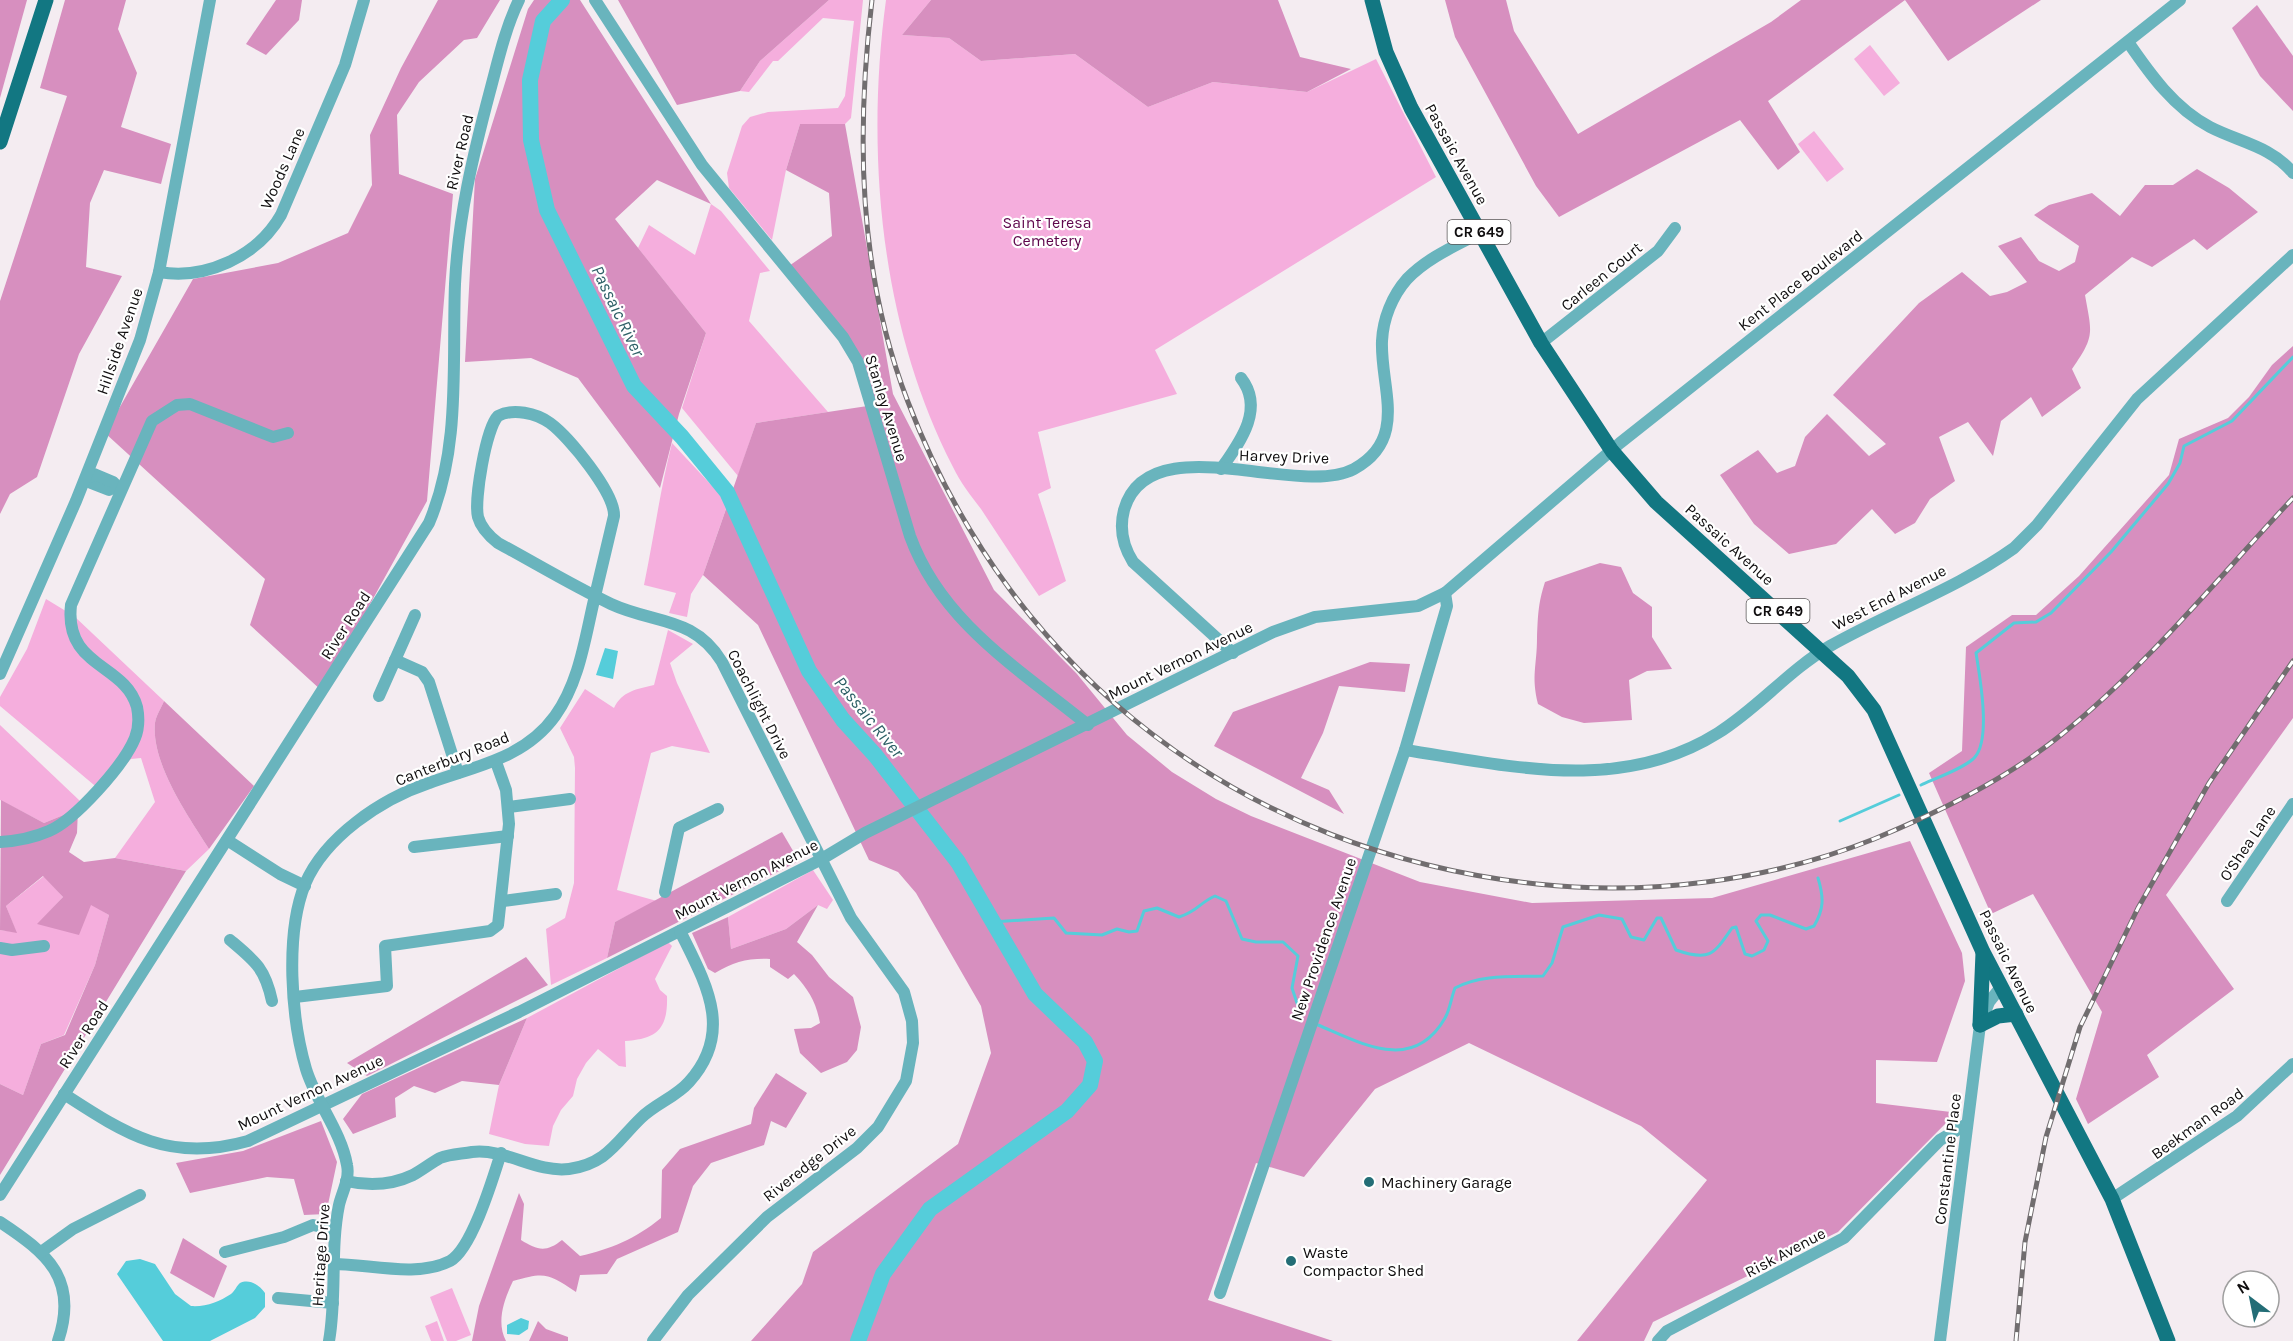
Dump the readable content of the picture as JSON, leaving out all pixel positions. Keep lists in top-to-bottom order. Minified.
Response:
{"streets":{"main road":["Passaic Avenue","CR 649"],"street":["River Road","Woods Lane","Carleen Court","Kent Place Boulevard","Hillside Avenue","Stanley Avenue","Harvey Drive","West End Avenue","Mount Vernon Avenue","Coachlight Drive","Canterbury Road","O'Shea Lane","New Providence Avenue","Beekman Road","Constantine Place","Riveredge Drive","Risk Avenue","Heritage Drive"]},"crossings":[["River Road","Mount Vernon Avenue"],["Passaic Avenue","Carleen Court"],["Passaic Avenue","Kent Place Boulevard"],["Passaic Avenue","Harvey Drive"],["Passaic Avenue","West End Avenue"],["Passaic Avenue","Beekman Road"],["Passaic Avenue","Constantine Place"],["Woods Lane","Hillside Avenue"],["Kent Place Boulevard","Mount Vernon Avenue"],["Kent Place Boulevard","New Providence Avenue"],["Stanley Avenue","Mount Vernon Avenue"],["Harvey Drive","Mount Vernon Avenue"],["West End Avenue","New Providence Avenue"],["Mount Vernon Avenue","Coachlight Drive"],["Mount Vernon Avenue","Canterbury Road"],["Mount Vernon Avenue","New Providence Avenue"],["Mount Vernon Avenue","Riveredge Drive"],["Mount Vernon Avenue","Heritage Drive"],["Coachlight Drive","Canterbury Road"],["Coachlight Drive","Riveredge Drive"],["Canterbury Road","Heritage Drive"],["Constantine Place","Risk Avenue"]],"water":["Passaic River"],"parks":["Saint Teresa Cemetery"],"places":["Machinery Garage","Waste Compactor Shed"],"north":"top left"}
